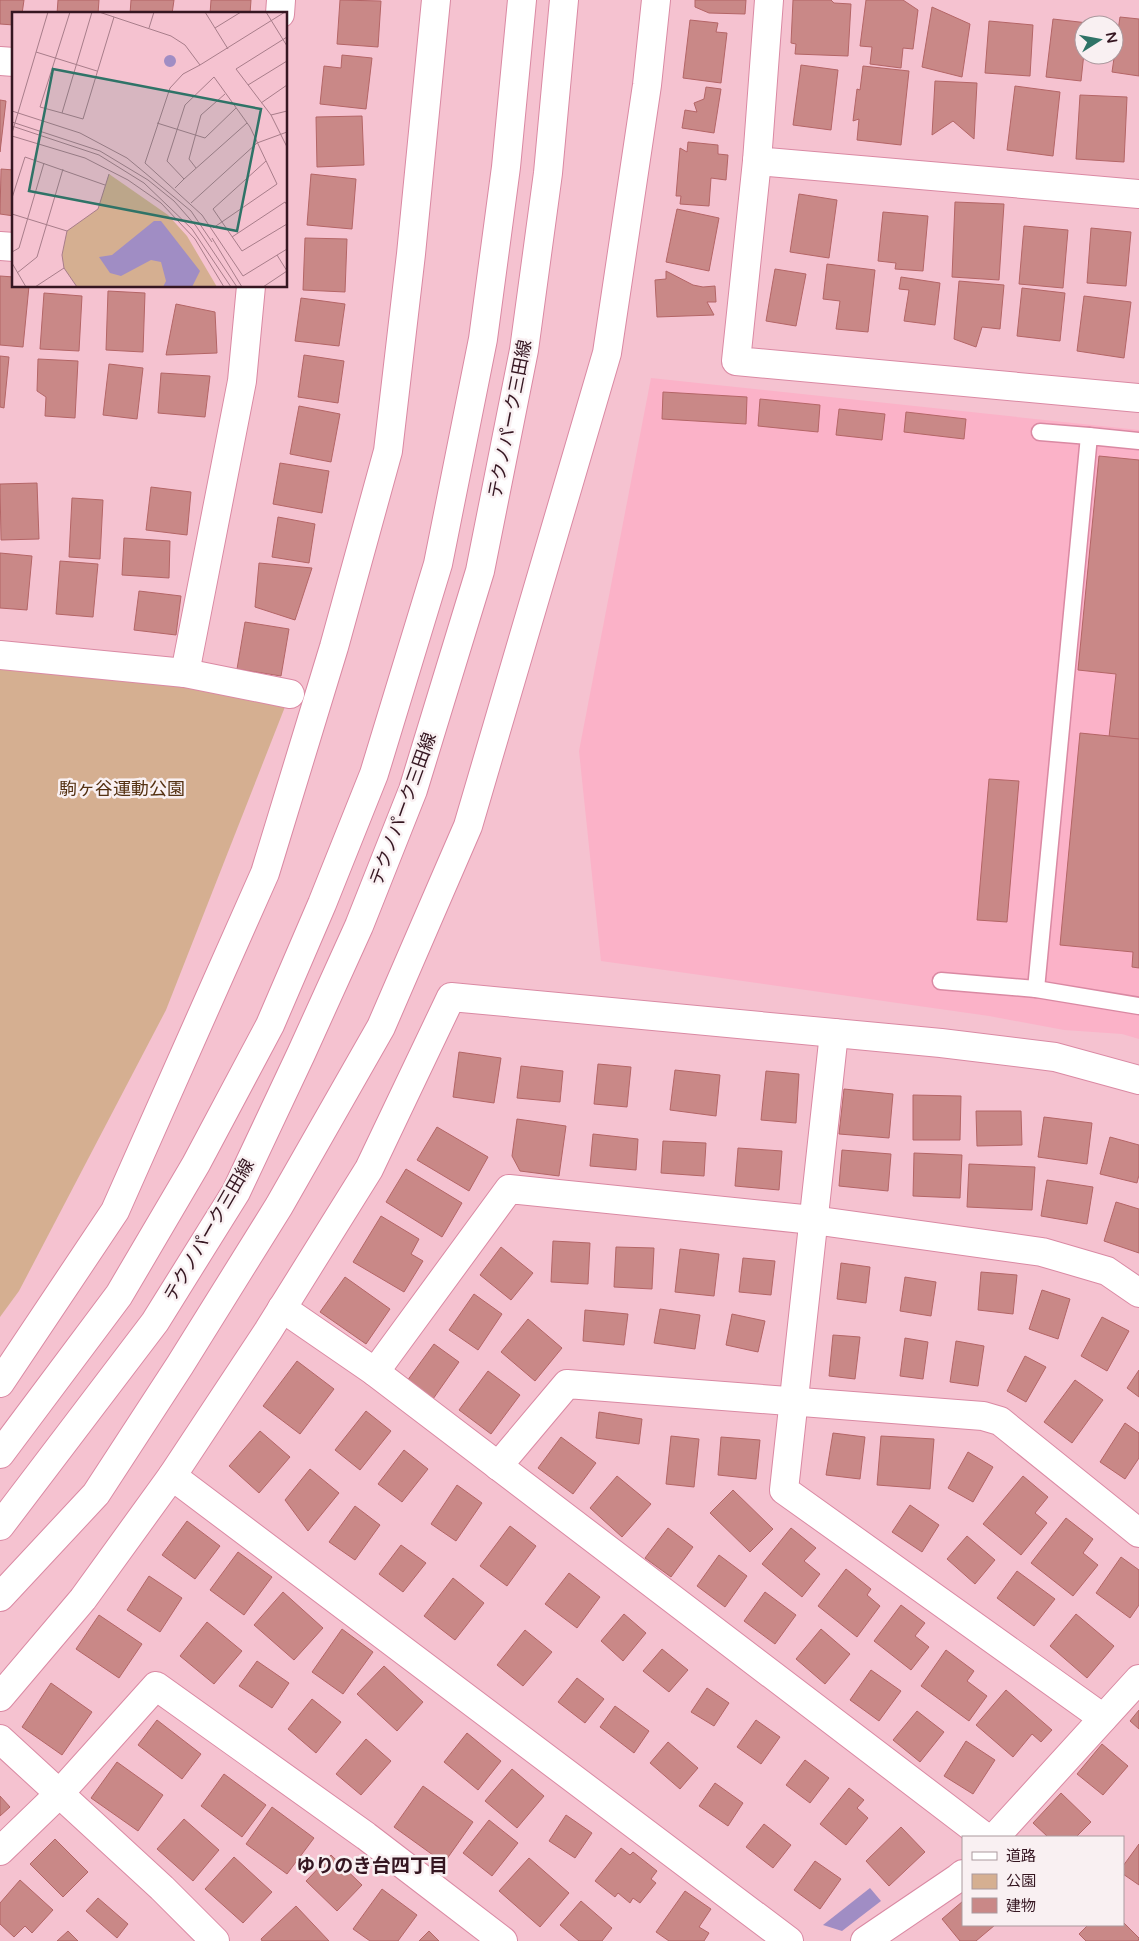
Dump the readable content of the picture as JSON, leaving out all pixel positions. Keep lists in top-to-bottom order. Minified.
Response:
{"streets":{"street":["テクノパーク三田線"]},"districts":["ゆりのき台四丁目"],"parks":["駒ヶ谷運動公園"],"legend":["道路","公園","建物"],"north":"right"}
